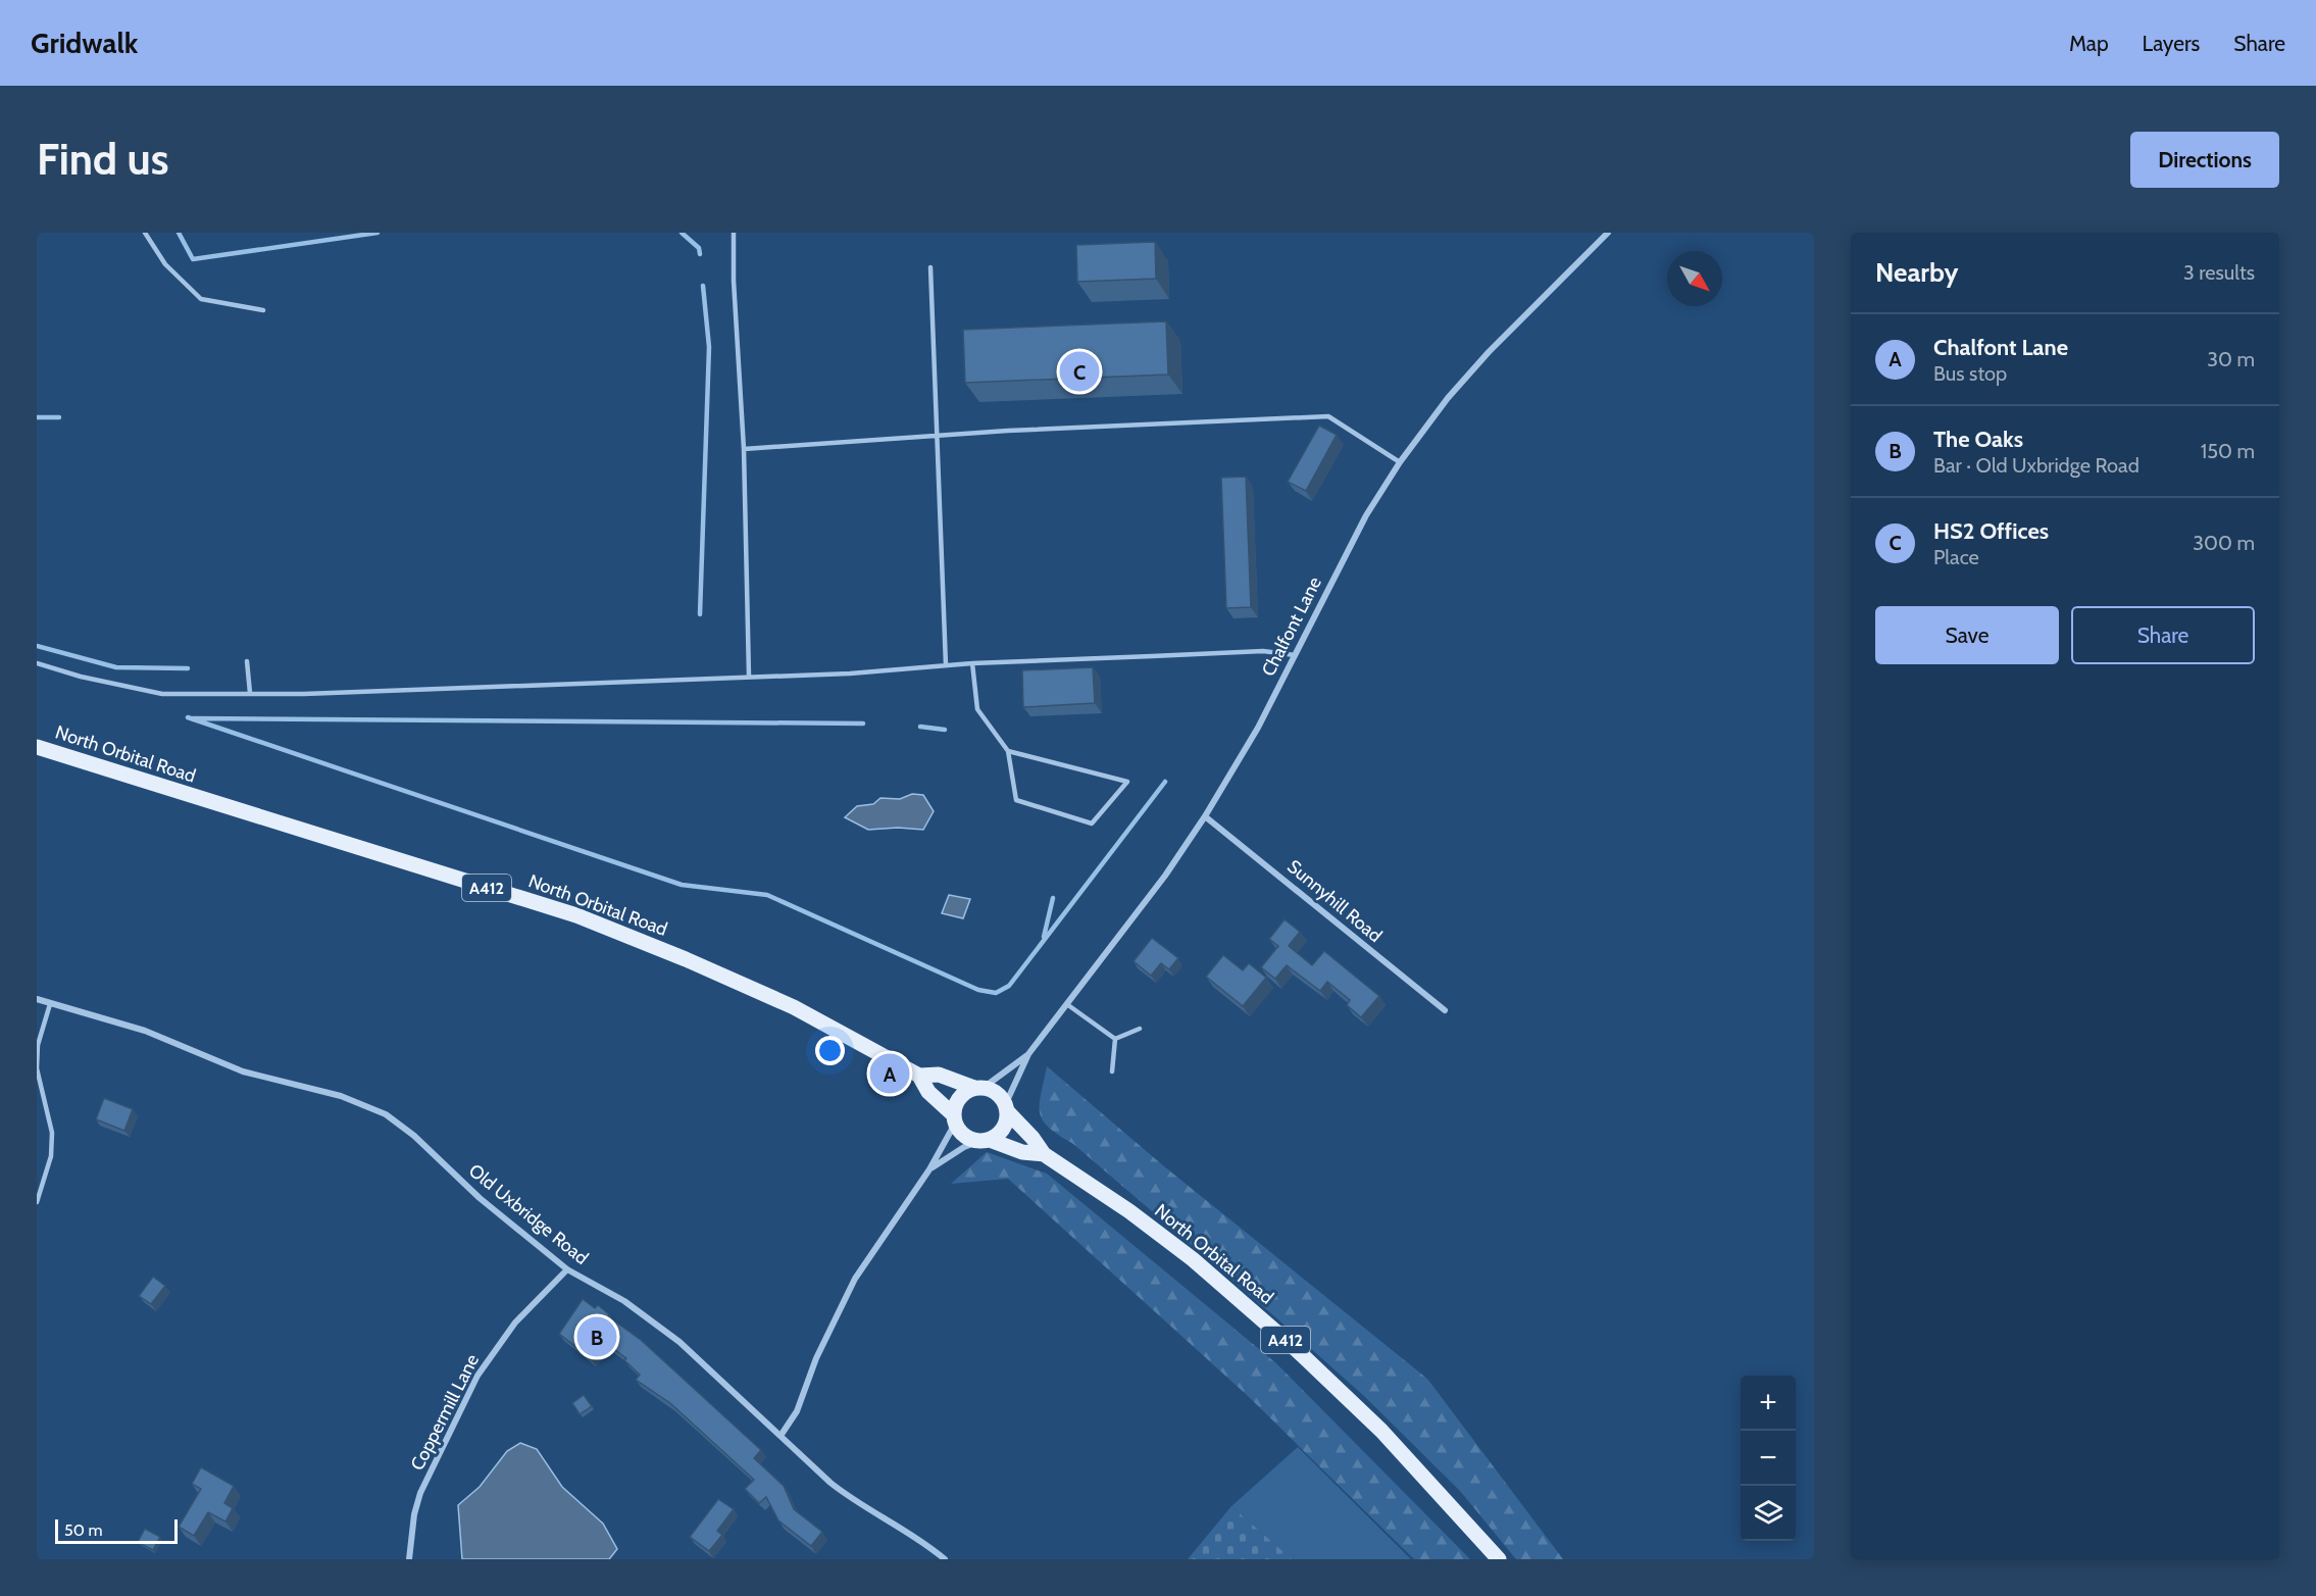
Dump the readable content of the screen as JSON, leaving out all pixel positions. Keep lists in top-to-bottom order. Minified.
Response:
{"streets":{"main road":["North Orbital Road","A412"],"street":["Chalfont Lane","Sunnyhill Road","Old Uxbridge Road","Coppermill Lane"]},"crossings":[["Chalfont Lane","North Orbital Road"],["Chalfont Lane","Sunnyhill Road"],["Old Uxbridge Road","Coppermill Lane"]],"scale_bar":"50 m","north":"bottom right","page":{"header":"Gridwalk","nav":["Map","Layers","Share"],"buttons":["Directions",["Save","Share"]],"title":"Find us","heading":["Nearby","3 results"],"list":[{"mark":"A","name":"Chalfont Lane","note":"Bus stop","value":"30 m"},{"mark":"B","name":"The Oaks","note":"Bar · Old Uxbridge Road","value":"150 m"},{"mark":"C","name":"HS2 Offices","note":"Place","value":"300 m"}],"pins":["C","A","B"],"map_buttons":["+","−"],"scale":"50 m"}}
